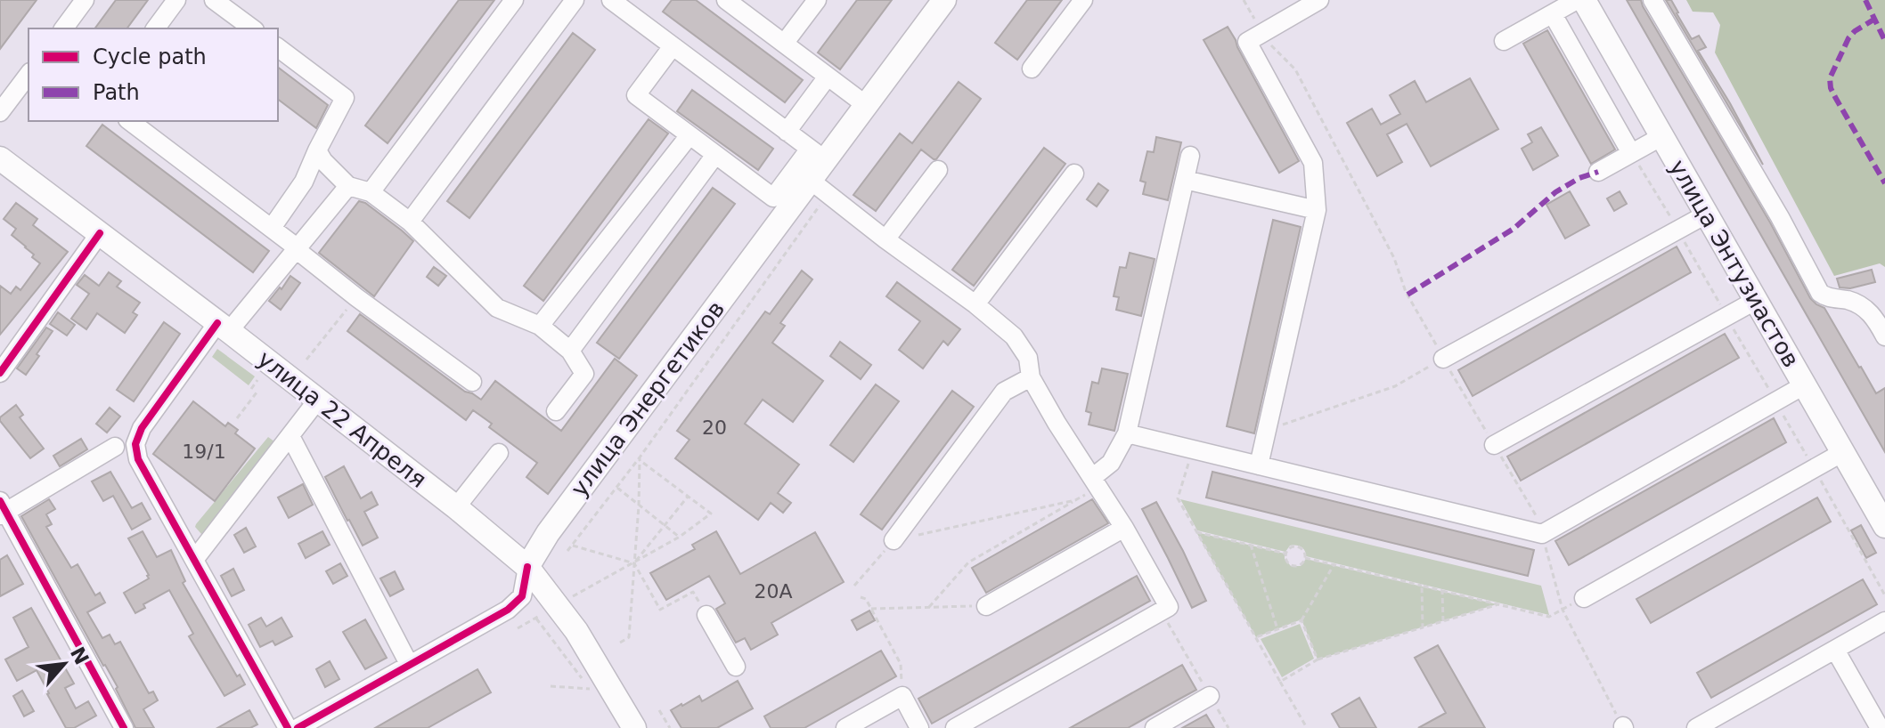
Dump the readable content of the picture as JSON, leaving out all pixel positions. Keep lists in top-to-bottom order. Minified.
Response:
{"streets":{"main road":["улица Энтузиастов","улица Энергетиков","улица 22 Апреля"]},"crossings":[["улица Энергетиков","улица 22 Апреля"]],"house_numbers":["20","19/1","20А"],"legend":["Cycle path","Path"],"north":"top right"}
